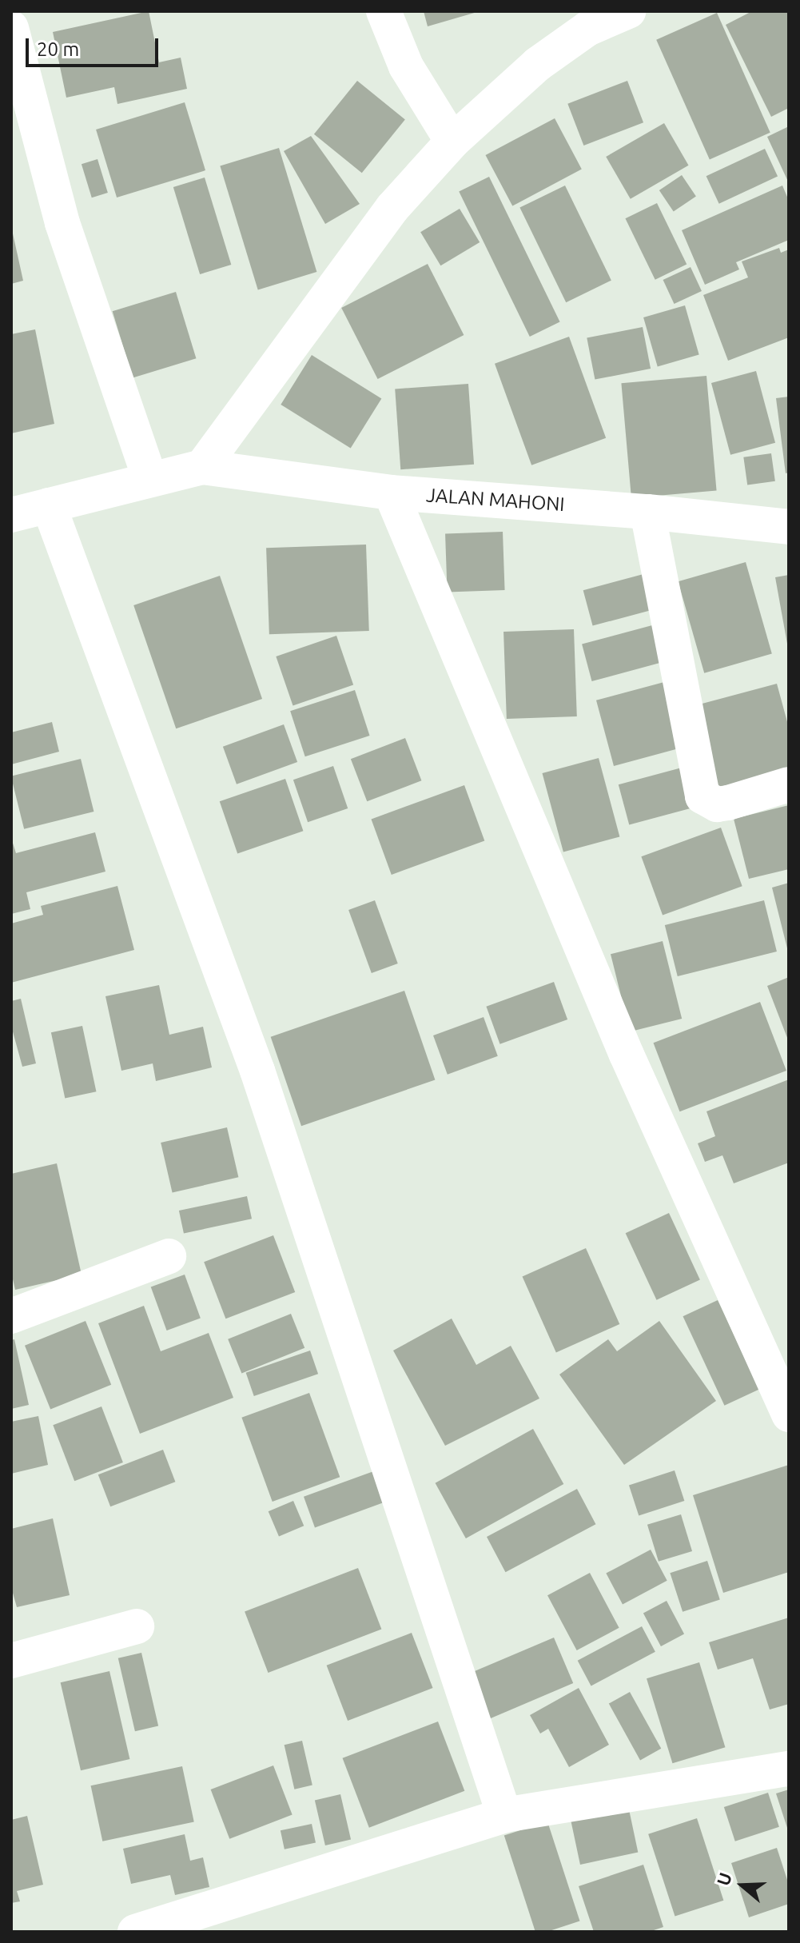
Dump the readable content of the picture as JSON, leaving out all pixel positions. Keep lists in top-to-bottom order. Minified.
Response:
{"streets":{"street":["JALAN MAHONI"]},"scale_bar":"20 m","north":"left"}
